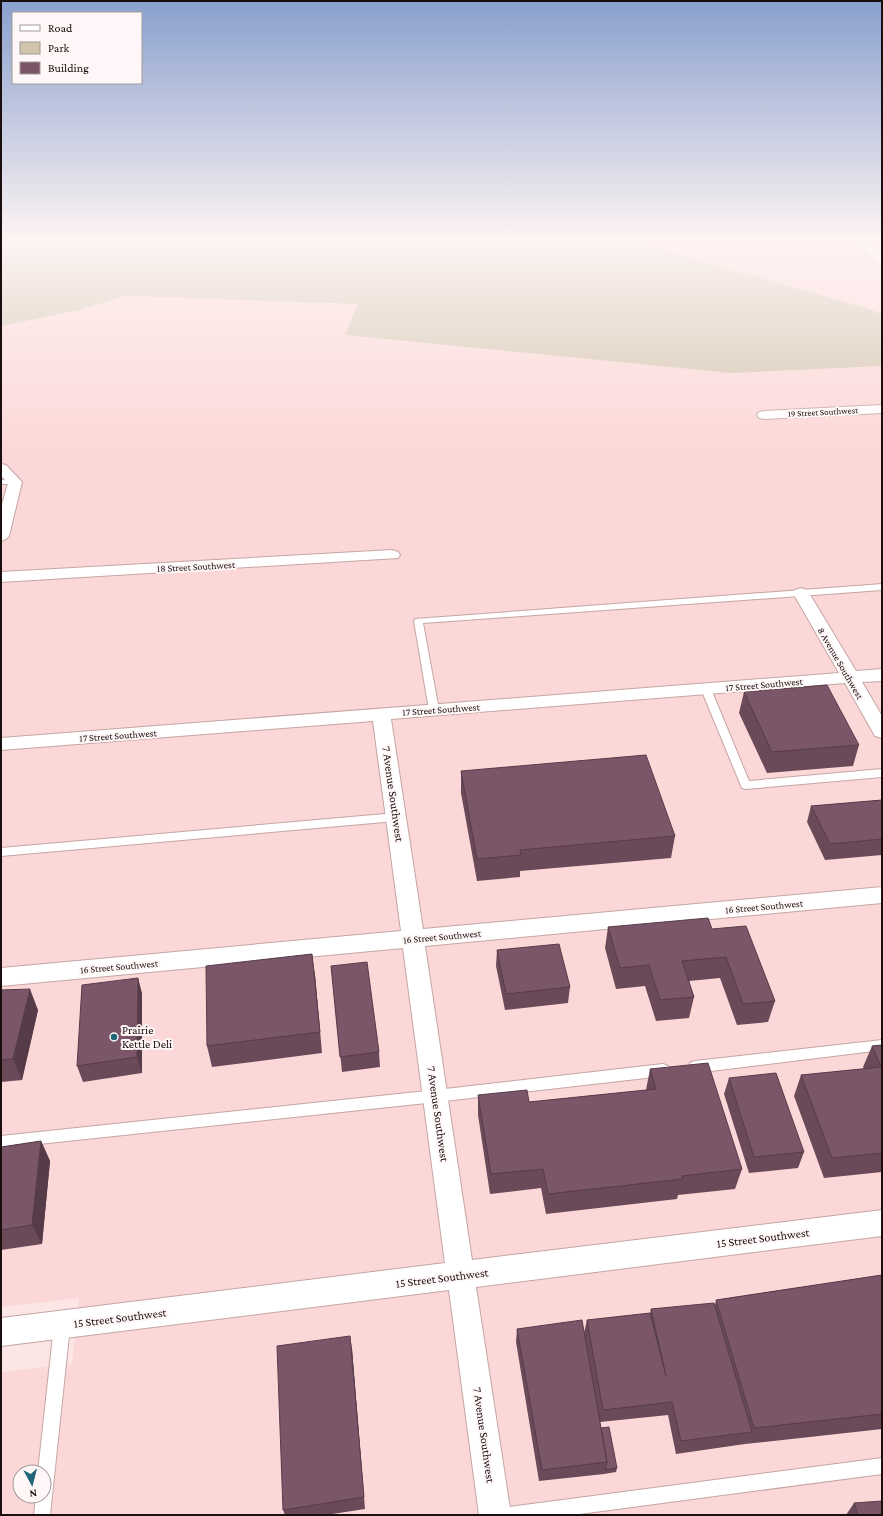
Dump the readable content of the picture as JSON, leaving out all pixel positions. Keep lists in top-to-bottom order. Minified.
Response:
{"streets":{"street":["19 Street Southwest","18 Street Southwest","8 Avenue Southwest","17 Street Southwest","7 Avenue Southwest","16 Street Southwest","15 Street Southwest"]},"crossings":[["8 Avenue Southwest","17 Street Southwest"],["17 Street Southwest","7 Avenue Southwest"],["7 Avenue Southwest","16 Street Southwest"],["7 Avenue Southwest","15 Street Southwest"]],"places":["Prairie Kettle Deli"],"legend":["Road","Park","Building"],"north":"bottom"}
